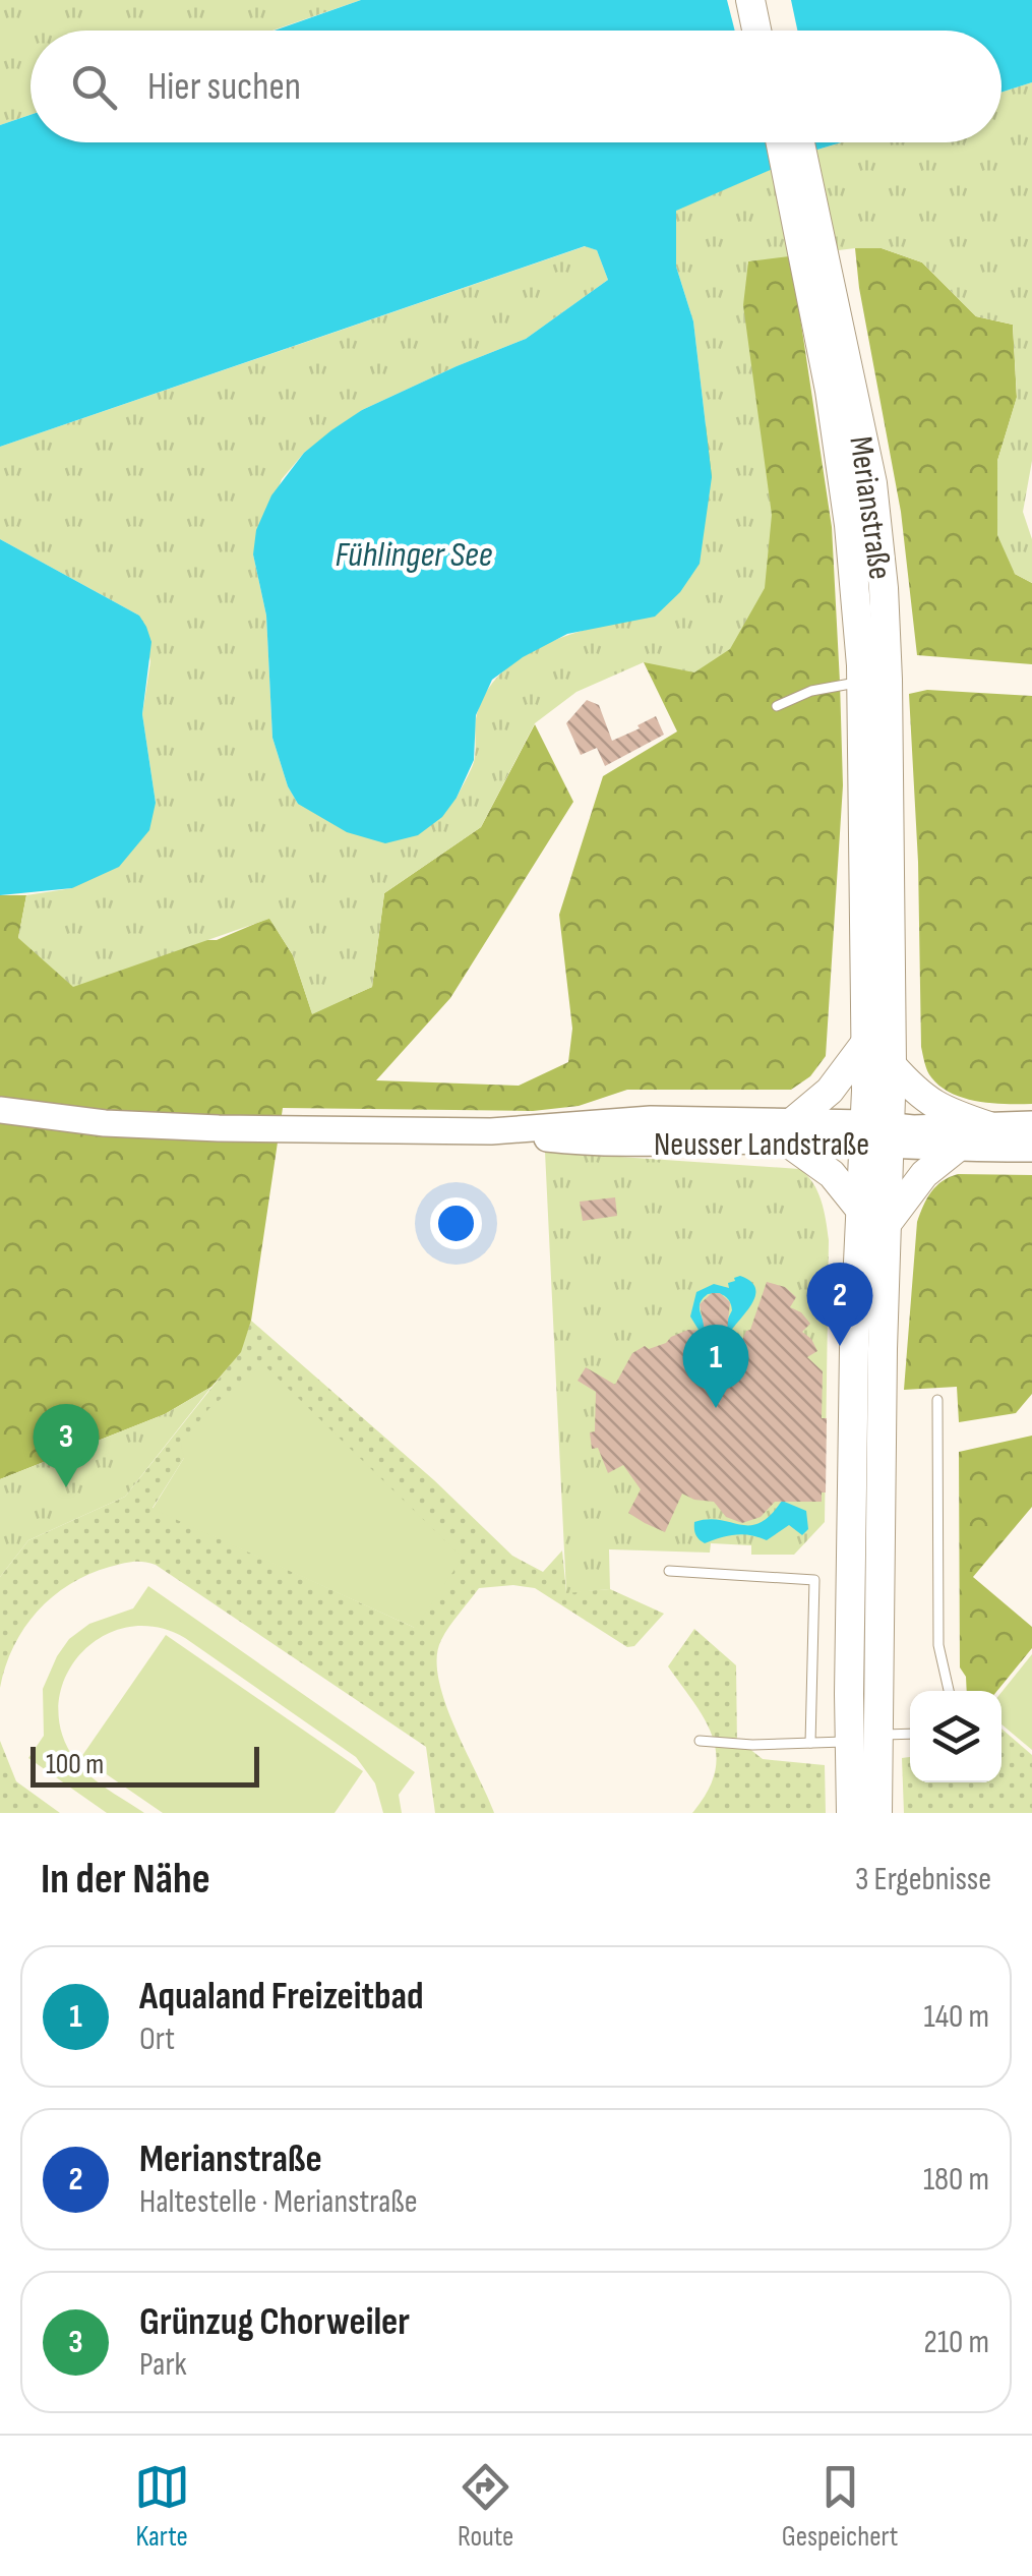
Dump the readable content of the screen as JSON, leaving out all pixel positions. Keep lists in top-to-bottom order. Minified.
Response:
{"streets":{"main road":["Merianstraße","Neusser Landstraße"]},"crossings":[["Merianstraße","Neusser Landstraße"]],"water":["Fühlinger See"],"scale_bar":"100 m","page":{"search":"Hier suchen","pins":["2","1","3"],"scale":"100 m","heading":["In der Nähe","3 Ergebnisse"],"list":[{"mark":"1","name":"Aqualand Freizeitbad","note":"Ort","value":"140 m"},{"mark":"2","name":"Merianstraße","note":"Haltestelle · Merianstraße","value":"180 m"},{"mark":"3","name":"Grünzug Chorweiler","note":"Park","value":"210 m"}],"nav":["Karte","Route","Gespeichert"]}}
